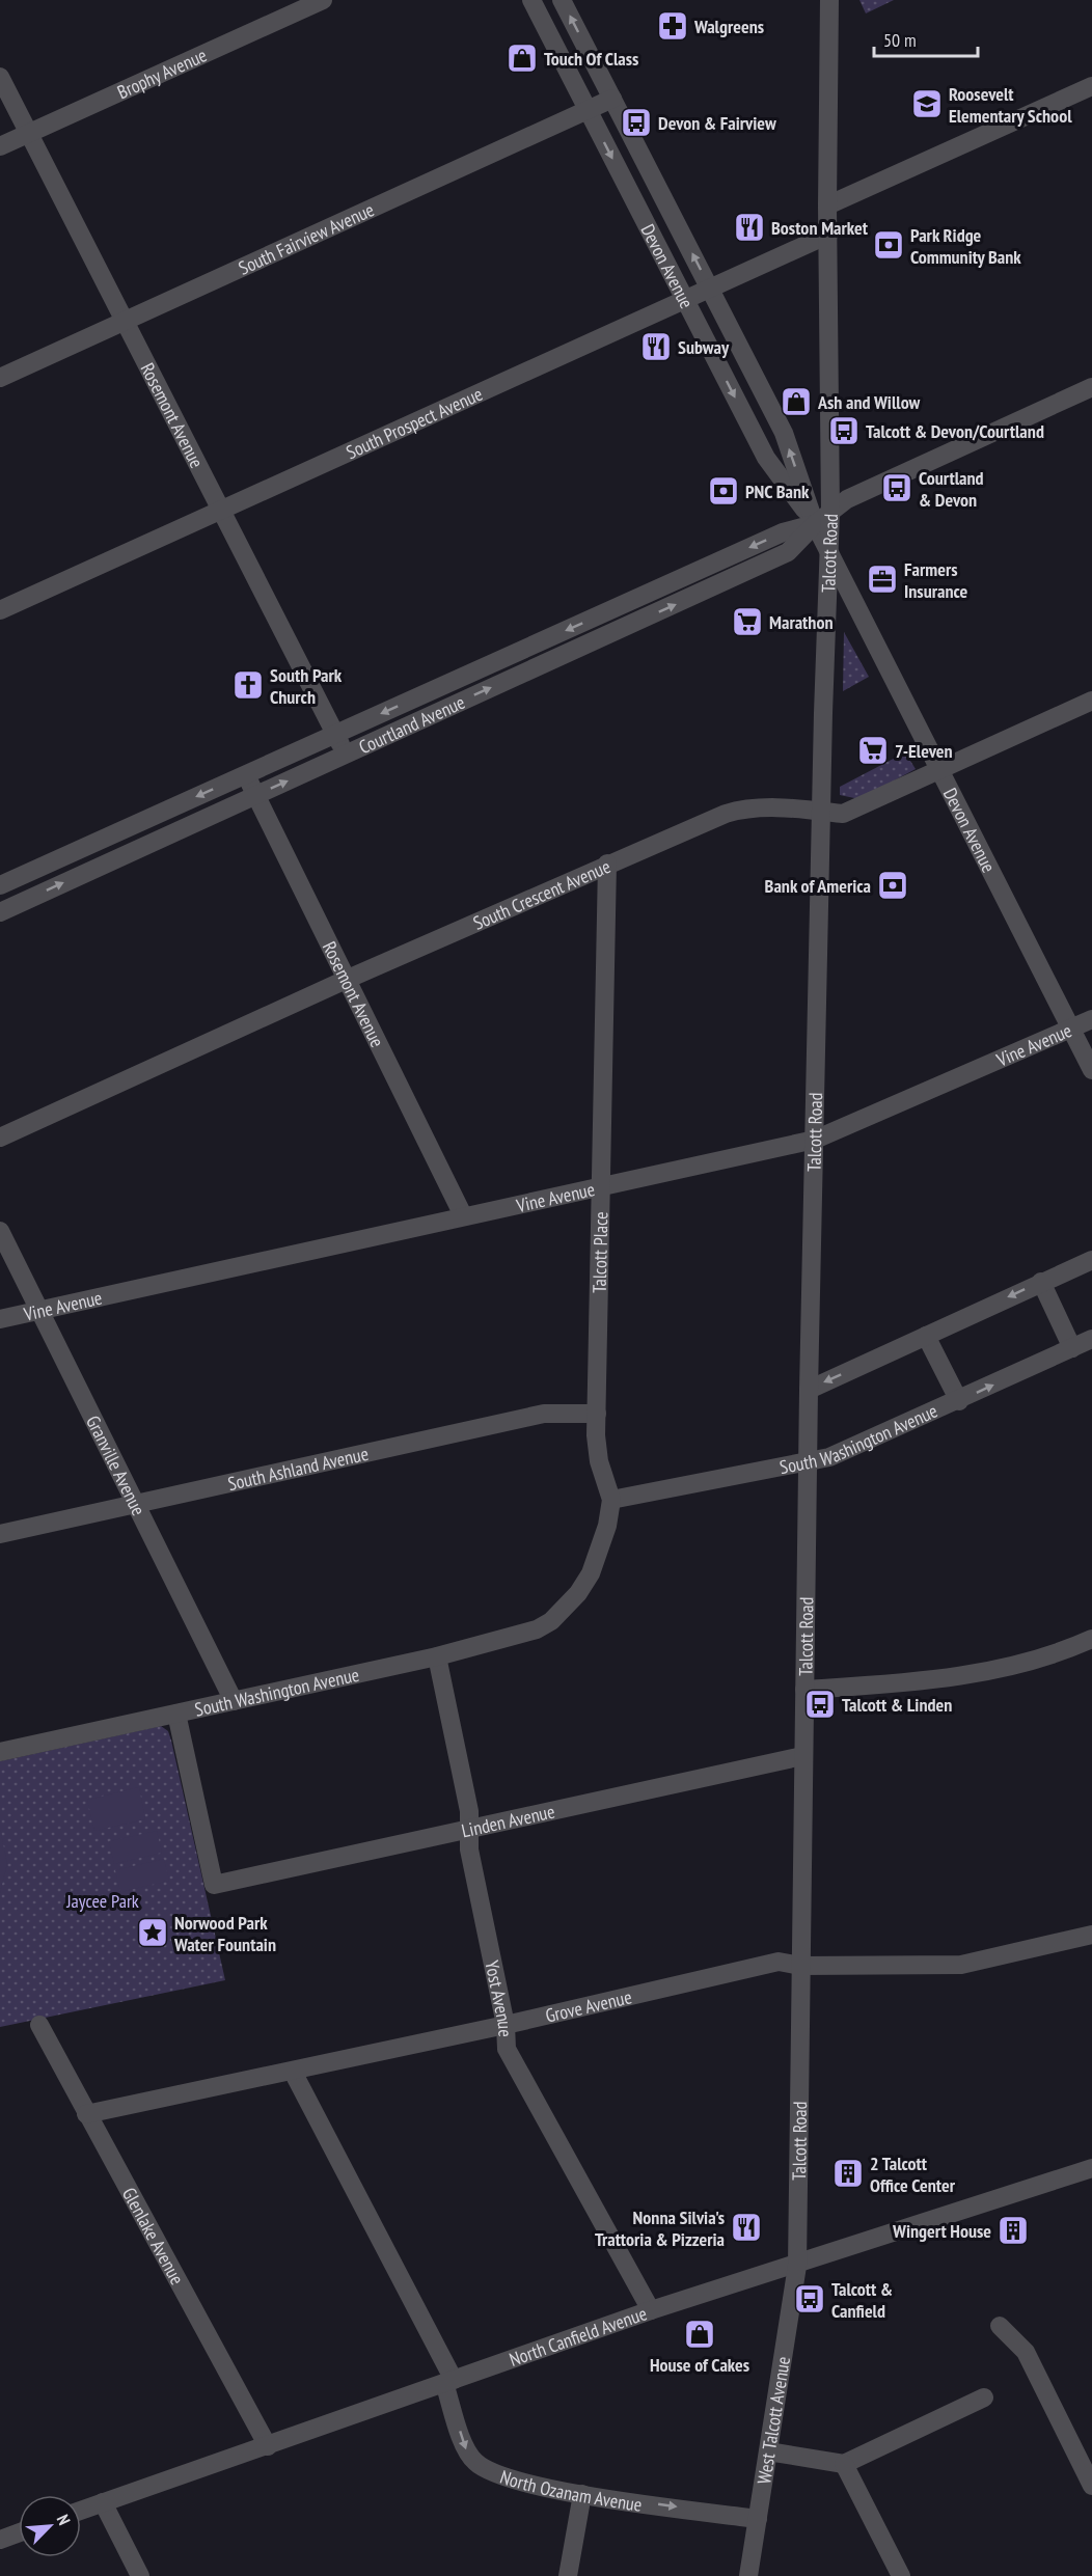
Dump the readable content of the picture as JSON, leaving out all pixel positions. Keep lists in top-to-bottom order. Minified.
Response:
{"streets":{"street":["Brophy Avenue","South Fairview Avenue","Devon Avenue","Rosemont Avenue","South Prospect Avenue","Talcott Road","Courtland Avenue","South Crescent Avenue","Vine Avenue","Talcott Place","South Washington Avenue","Granville Avenue","South Ashland Avenue","Linden Avenue","Yost Avenue","Grove Avenue","Glenlake Avenue","North Canfield Avenue","West Talcott Avenue","North Ozanam Avenue"]},"crossings":[["Brophy Avenue","Rosemont Avenue"],["South Fairview Avenue","Devon Avenue"],["South Fairview Avenue","Rosemont Avenue"],["Devon Avenue","South Prospect Avenue"],["Devon Avenue","Talcott Road"],["Devon Avenue","Courtland Avenue"],["Devon Avenue","South Crescent Avenue"],["Devon Avenue","Vine Avenue"],["Rosemont Avenue","South Prospect Avenue"],["Rosemont Avenue","Courtland Avenue"],["Rosemont Avenue","South Crescent Avenue"],["Rosemont Avenue","Vine Avenue"],["South Prospect Avenue","Talcott Road"],["Talcott Road","Courtland Avenue"],["Talcott Road","South Crescent Avenue"],["Talcott Road","Vine Avenue"],["Talcott Road","South Washington Avenue"],["Talcott Road","Linden Avenue"],["Talcott Road","Grove Avenue"],["Talcott Road","North Canfield Avenue"],["Talcott Road","West Talcott Avenue"],["South Crescent Avenue","Talcott Place"],["Vine Avenue","Talcott Place"],["Vine Avenue","Granville Avenue"],["Talcott Place","South Washington Avenue"],["Talcott Place","South Ashland Avenue"],["South Washington Avenue","Granville Avenue"],["South Washington Avenue","Linden Avenue"],["South Washington Avenue","Yost Avenue"],["Granville Avenue","South Ashland Avenue"],["Linden Avenue","Yost Avenue"],["Yost Avenue","Grove Avenue"],["Yost Avenue","North Canfield Avenue"],["Grove Avenue","Glenlake Avenue"],["Glenlake Avenue","North Canfield Avenue"],["North Canfield Avenue","West Talcott Avenue"],["North Canfield Avenue","North Ozanam Avenue"],["West Talcott Avenue","North Ozanam Avenue"]],"one_way":["North Ozanam Avenue"],"parks":["Jaycee Park"],"places":{"pharmacy":["Walgreens"],"shop":["Touch Of Class","Ash and Willow","House of Cakes"],"school or university":["Roosevelt Elementary School"],"bus stop":["Devon & Fairview","Talcott & Devon/Courtland","Courtland & Devon","Talcott & Linden","Talcott & Canfield"],"restaurant":["Boston Market","Subway","Nonna Silvia's Trattoria & Pizzeria"],"bank":["Park Ridge Community Bank","PNC Bank","Bank of America"],"office":["Farmers Insurance"],"supermarket":["Marathon","7-Eleven"],"church":["South Park Church"],"place":["Norwood Park Water Fountain"],"building":["2 Talcott Office Center","Wingert House"]},"scale_bar":"50 m","north":"top right"}
